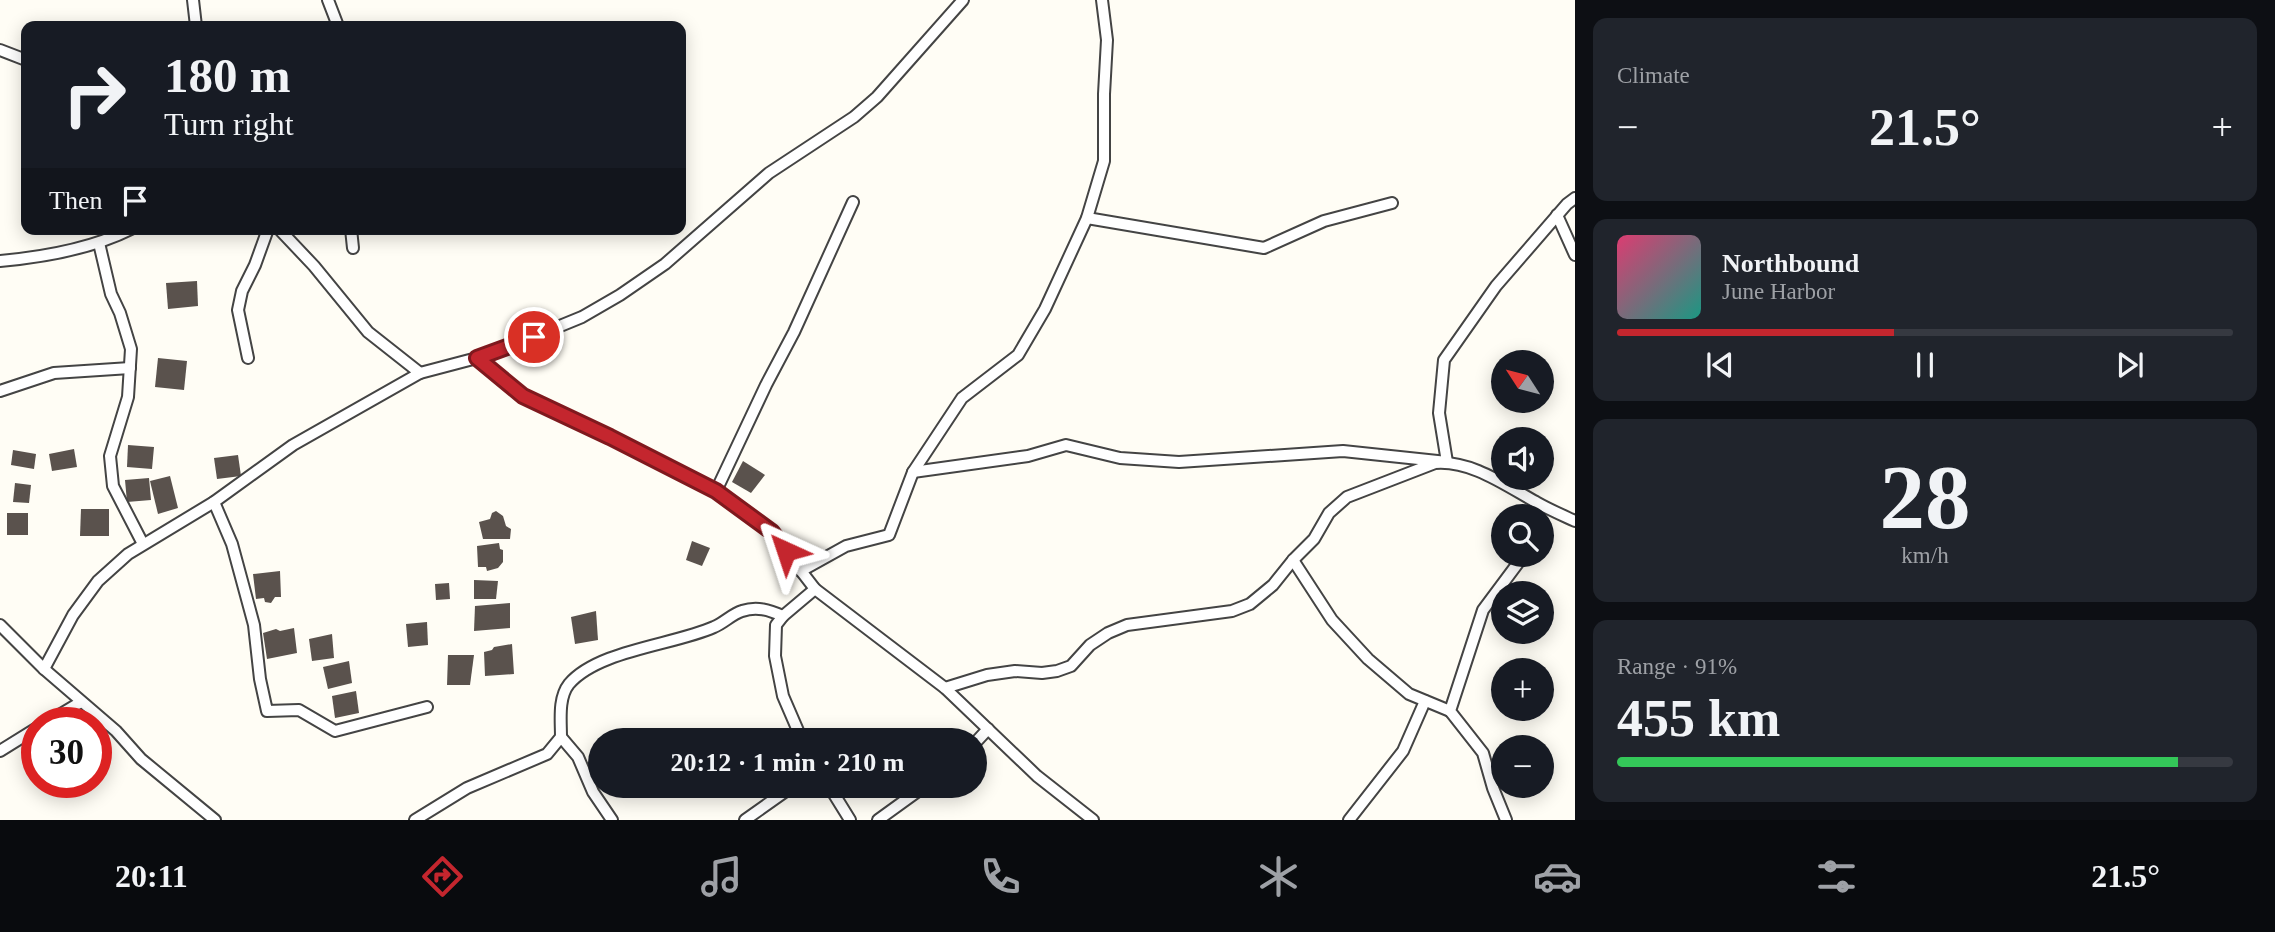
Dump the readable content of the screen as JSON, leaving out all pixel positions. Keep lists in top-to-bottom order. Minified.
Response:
{"north":"top left","page":{"tile":["Climate",["28","km/h"],["Range · 91%","455 km"]],"turn":["180 m","Turn right"],"heat":["−","21.5°","+"],"then":"Then","song":["Northbound","June Harbor"],"map_buttons":["+","−"],"limit":"30","trip":"20:12 · 1 min · 210 m","tabs":["20:11","21.5°"]}}
